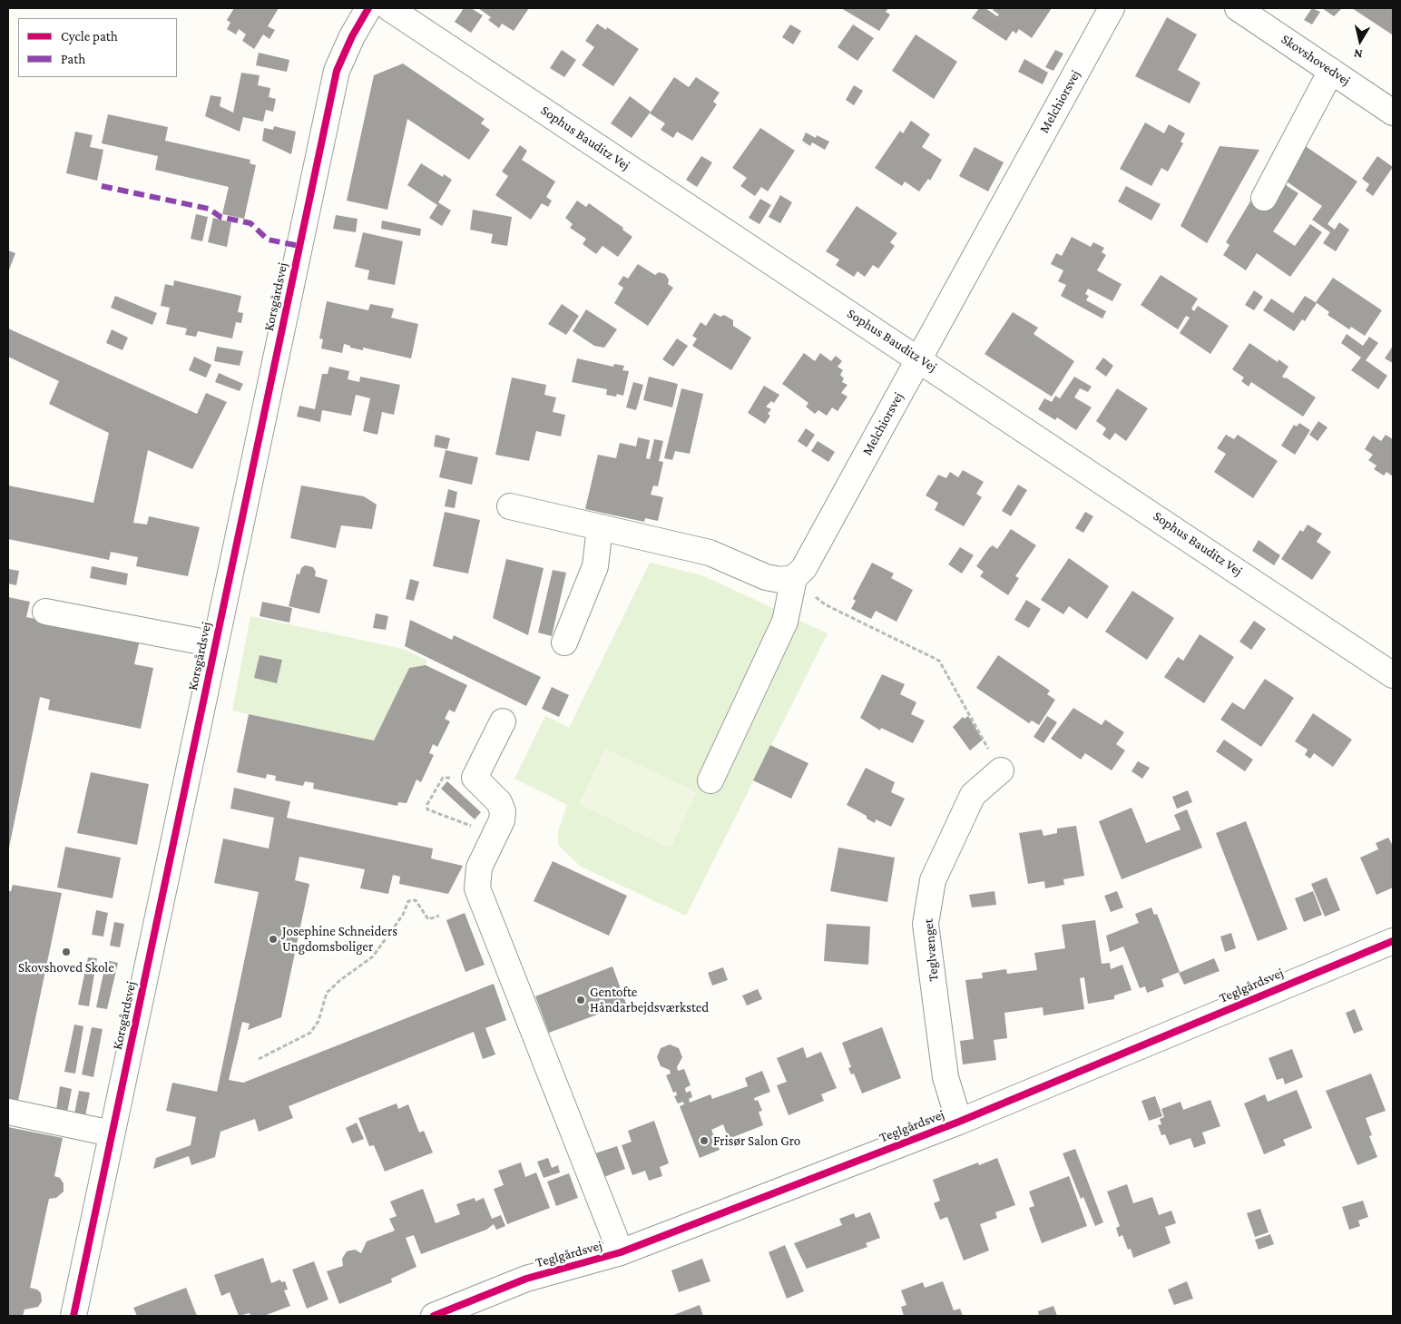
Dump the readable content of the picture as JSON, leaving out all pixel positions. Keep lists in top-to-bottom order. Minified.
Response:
{"streets":{"street":["Skovshovedvej","Melchiorsvej","Sophus Bauditz Vej","Korsgårdsvej","Teglvænget","Teglgårdsvej"]},"crossings":[["Melchiorsvej","Sophus Bauditz Vej"],["Teglvænget","Teglgårdsvej"]],"places":["Josephine Schneiders Ungdomsboliger","Skovshoved Skole","Gentofte Håndarbejdsværksted","Frisør Salon Gro"],"legend":["Cycle path","Path"],"north":"bottom"}
